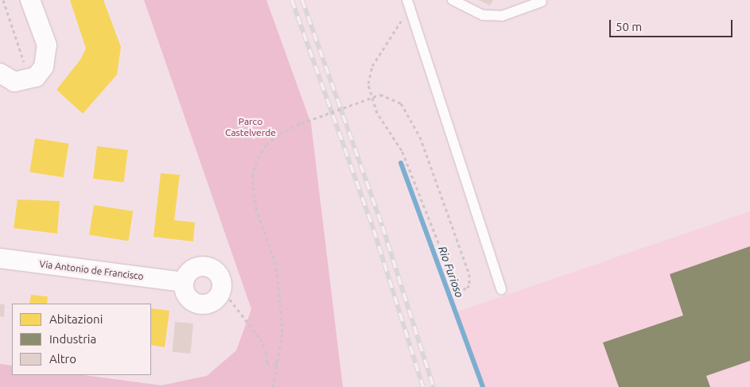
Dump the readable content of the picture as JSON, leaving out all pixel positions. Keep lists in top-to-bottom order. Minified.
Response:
{"streets":{"street":["Via Antonio de Francisco"]},"water":["Rio Furioso"],"parks":["Parco Castelverde"],"legend":["Abitazioni","Industria","Altro"],"scale_bar":"50 m"}
